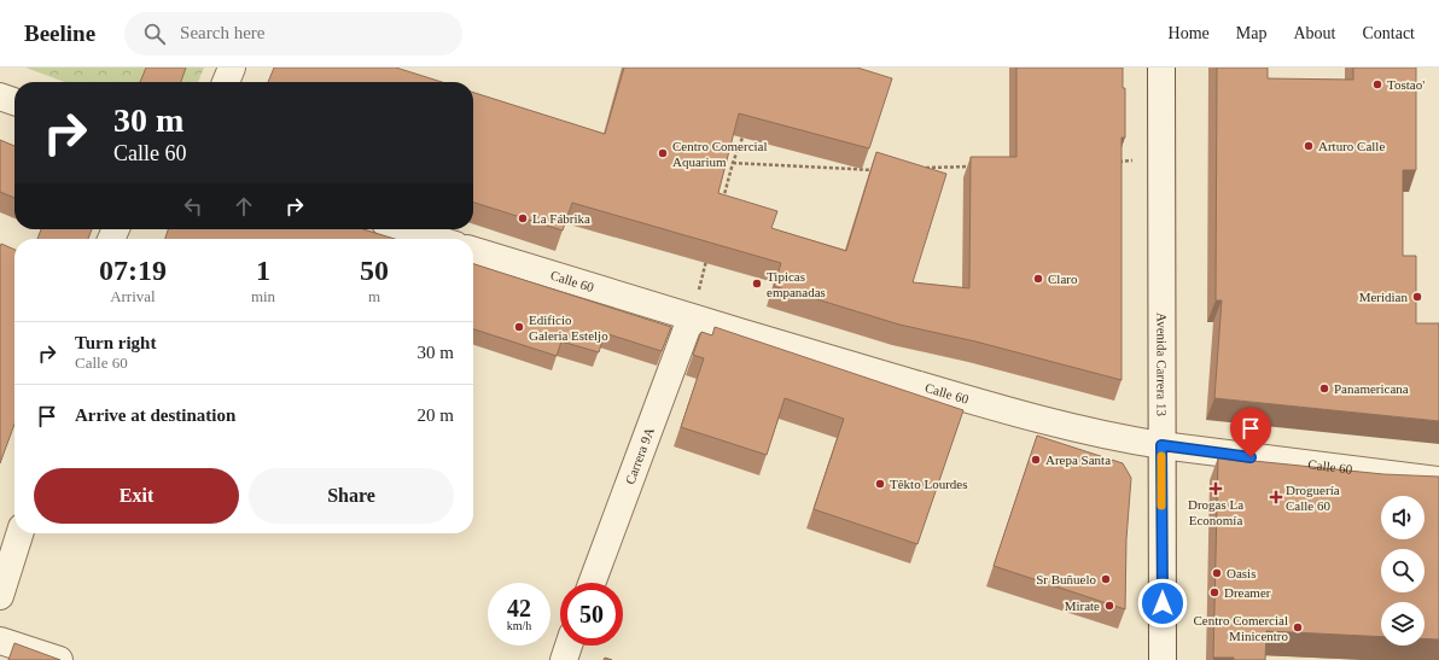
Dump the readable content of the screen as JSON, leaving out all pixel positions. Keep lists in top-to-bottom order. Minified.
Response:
{"streets":{"street":["Calle 60","Avenida Carrera 13","Carrera 9A"]},"crossings":[["Calle 60","Avenida Carrera 13"],["Calle 60","Carrera 9A"]],"places":{"other":["Tostao'","Arturo Calle","Centro Comercial Aquarium","La Fábrika","Claro","Tipicas empanadas","Meridian","Edificio Galeria Esteljo","Panamericana","Arepa Santa","Têkto Lourdes","Oasis","Sr Buñuelo","Dreamer","Mirate","Centro Comercial Minicentro"],"health":["Drogas La Economía","Droguería Calle 60"]},"page":{"header":"Beeline","search":"Search here","nav":["Home","Map","About","Contact"],"turn":["30 m","Calle 60"],"eta":["07:19","Arrival","1","min","50","m"],"list":[{"name":"Turn right","note":"Calle 60","value":"30 m"},{"name":"Arrive at destination","value":"20 m"}],"buttons":["Exit","Share"],"speed":"42 km/h","limit":"50"}}
